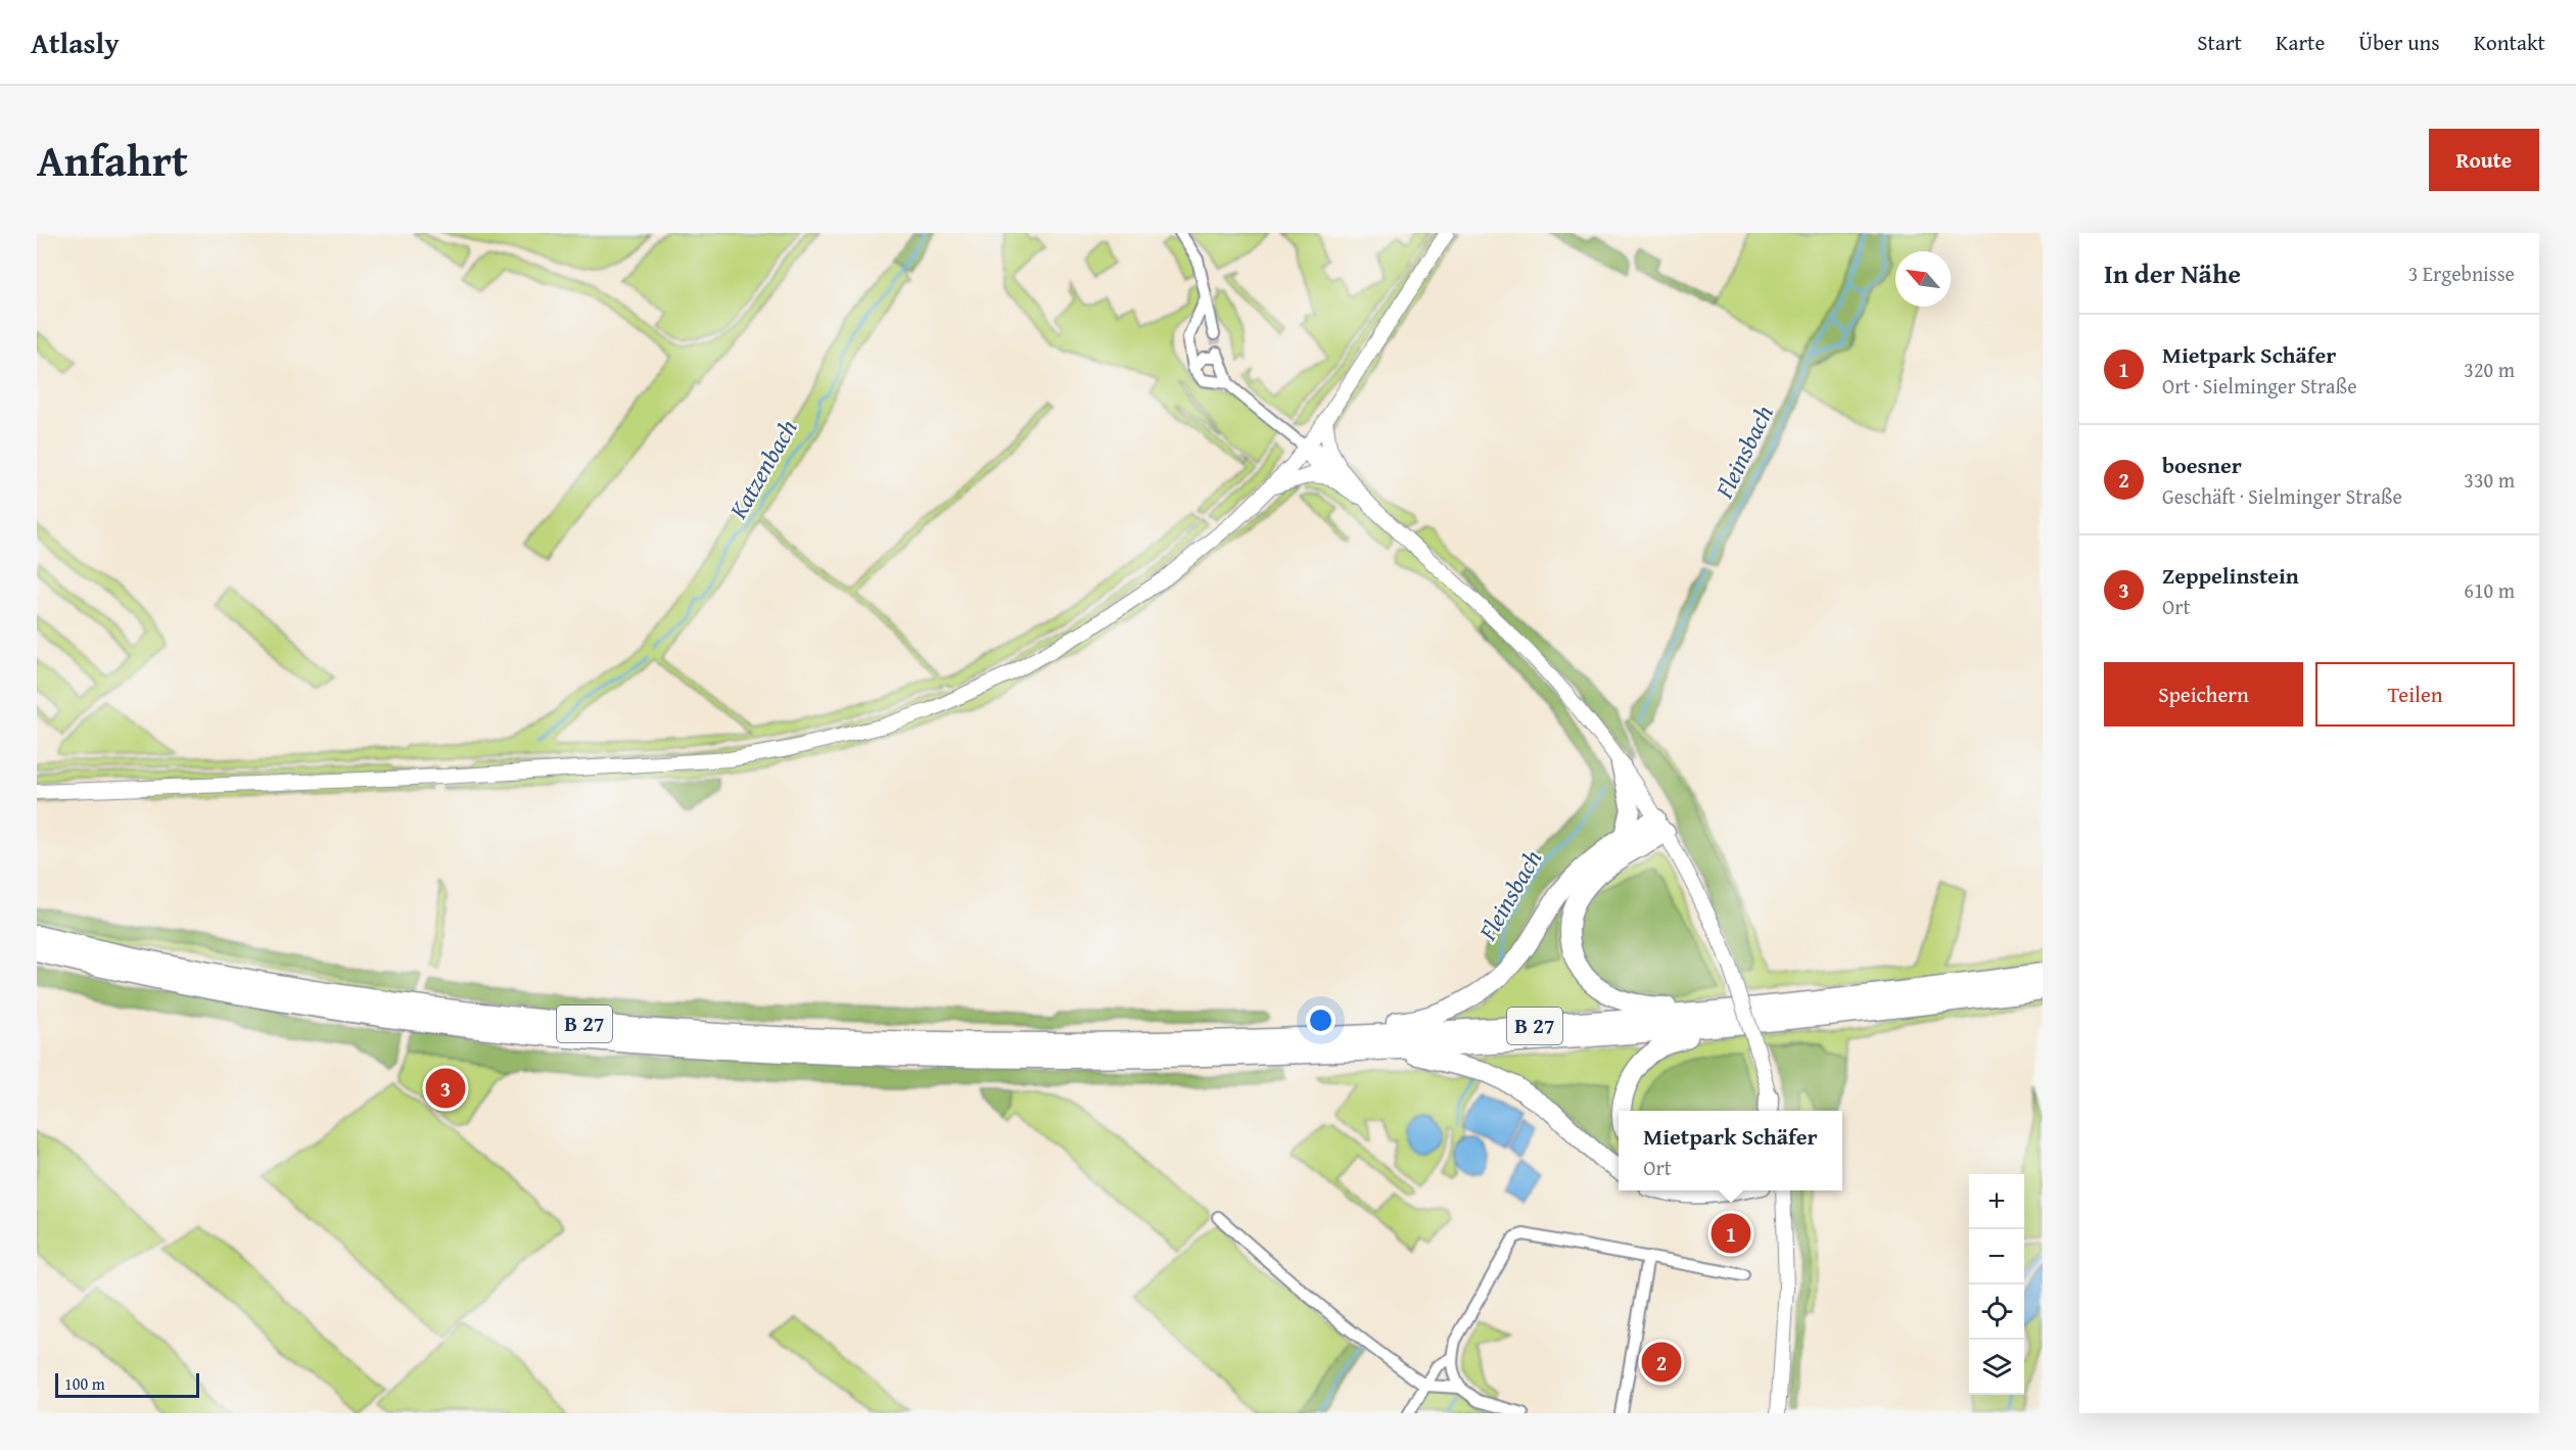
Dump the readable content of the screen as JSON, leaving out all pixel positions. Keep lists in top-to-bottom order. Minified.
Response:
{"streets":{"highway":["B 27"]},"water":["Fleinsbach","Katzenbach"],"scale_bar":"100 m","north":"top left","page":{"header":"Atlasly","nav":["Start","Karte","Über uns","Kontakt"],"title":"Anfahrt","buttons":["Route",["Speichern","Teilen"]],"heading":["In der Nähe","3 Ergebnisse"],"list":[{"mark":"1","name":"Mietpark Schäfer","note":"Ort · Sielminger Straße","value":"320 m"},{"mark":"2","name":"boesner","note":"Geschäft · Sielminger Straße","value":"330 m"},{"mark":"3","name":"Zeppelinstein","note":"Ort","value":"610 m"}],"pins":["3","1","2"],"popup":["Mietpark Schäfer","Ort"],"map_buttons":["+","−"],"scale":"100 m"}}
